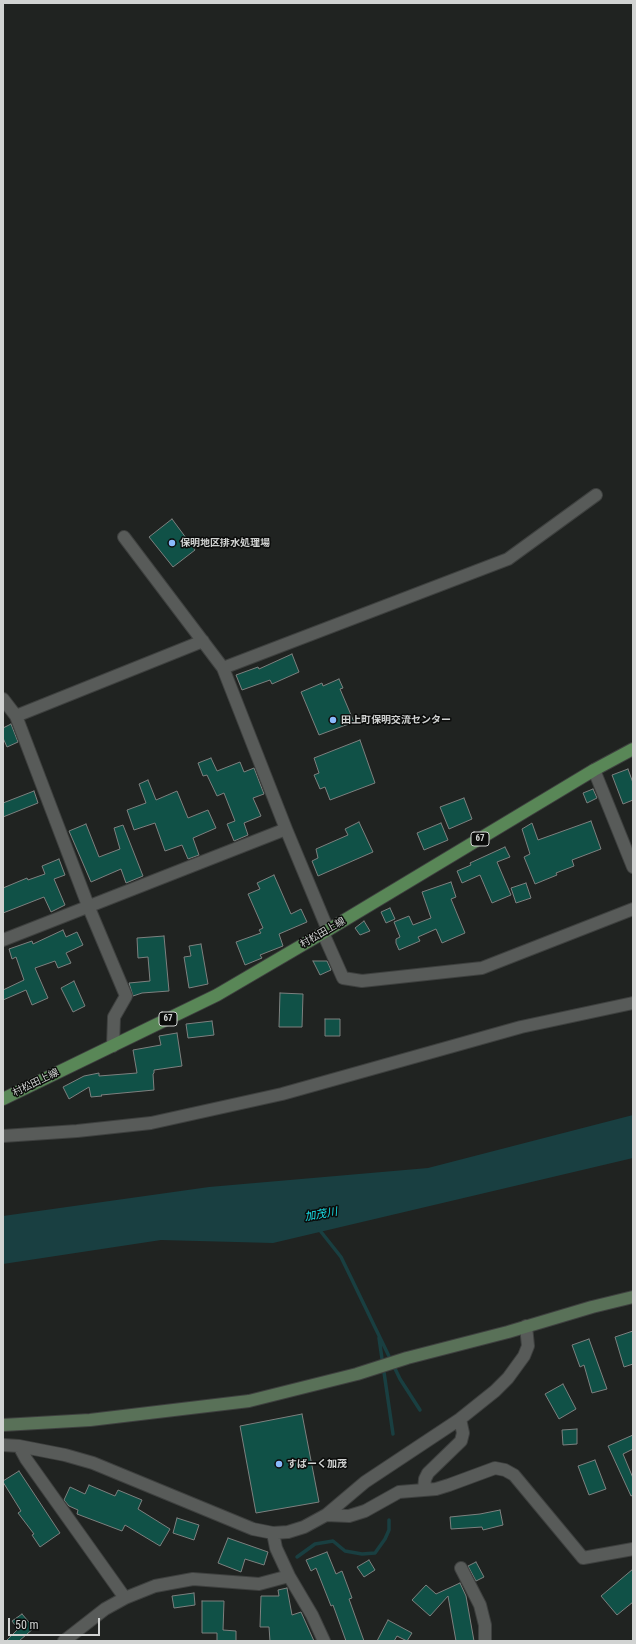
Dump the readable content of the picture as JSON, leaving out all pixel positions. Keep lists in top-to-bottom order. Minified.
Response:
{"streets":{"main road":["67","村松田上線"]},"water":["加茂川"],"places":["保明地区排水処理場","田上町保明交流センター","すぱーく加茂"],"scale_bar":"50 m"}
